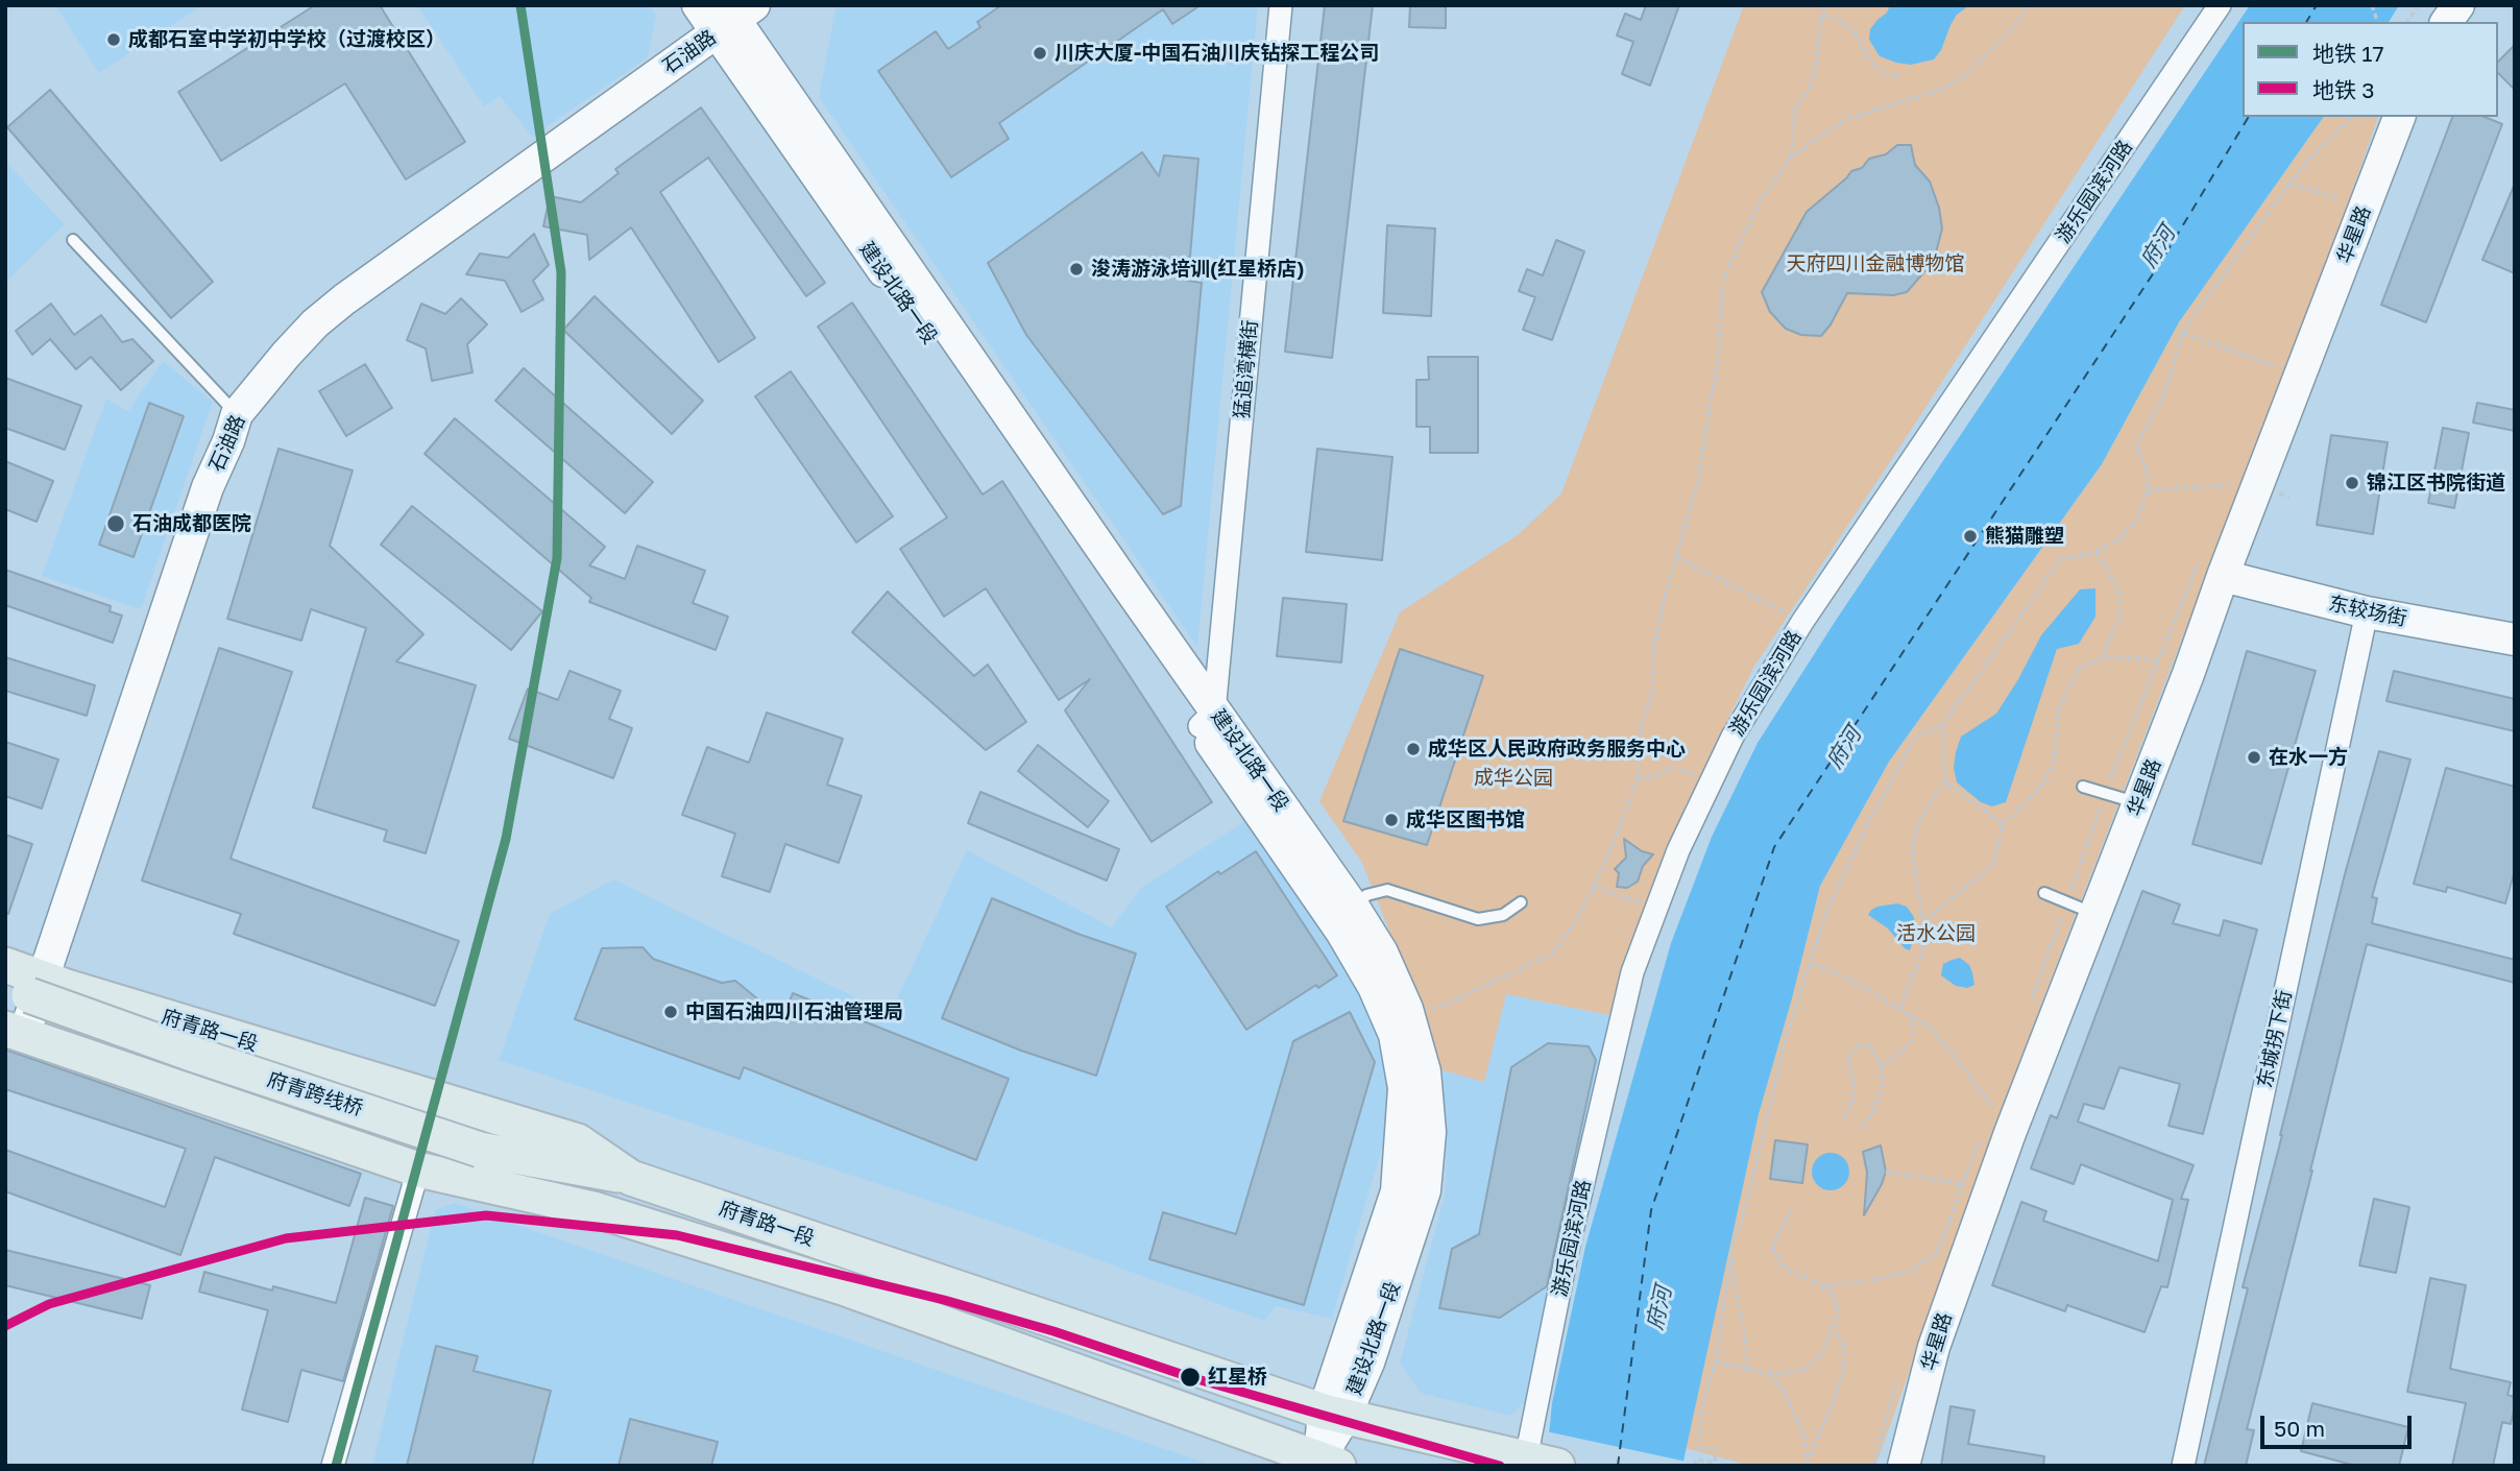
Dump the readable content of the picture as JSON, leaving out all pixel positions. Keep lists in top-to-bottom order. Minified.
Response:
{"streets":{"main road":["府青路一段","府青跨线桥"],"street":["石油路","游乐园滨河路","华星路","建设北路一段","猛追湾横街","东较场街","东城拐下街"]},"crossings":[["石油路","建设北路一段"],["石油路","府青路一段"],["游乐园滨河路","府青路一段"],["华星路","东较场街"],["建设北路一段","猛追湾横街"],["建设北路一段","府青路一段"],["东较场街","东城拐下街"],["府青路一段","府青跨线桥"]],"water":["府河"],"parks":["天府四川金融博物馆","成华公园","活水公园"],"places":["成都石室中学初中学校（过渡校区）","川庆大厦-中国石油川庆钻探工程公司","浚涛游泳培训(红星桥店)","锦江区书院街道","石油成都医院","熊猫雕塑","成华区人民政府政务服务中心","在水一方","成华区图书馆","中国石油四川石油管理局","红星桥"],"lines":["metro line 17","metro line 3"],"legend":["地铁 17","地铁 3"],"scale_bar":"50 m"}
